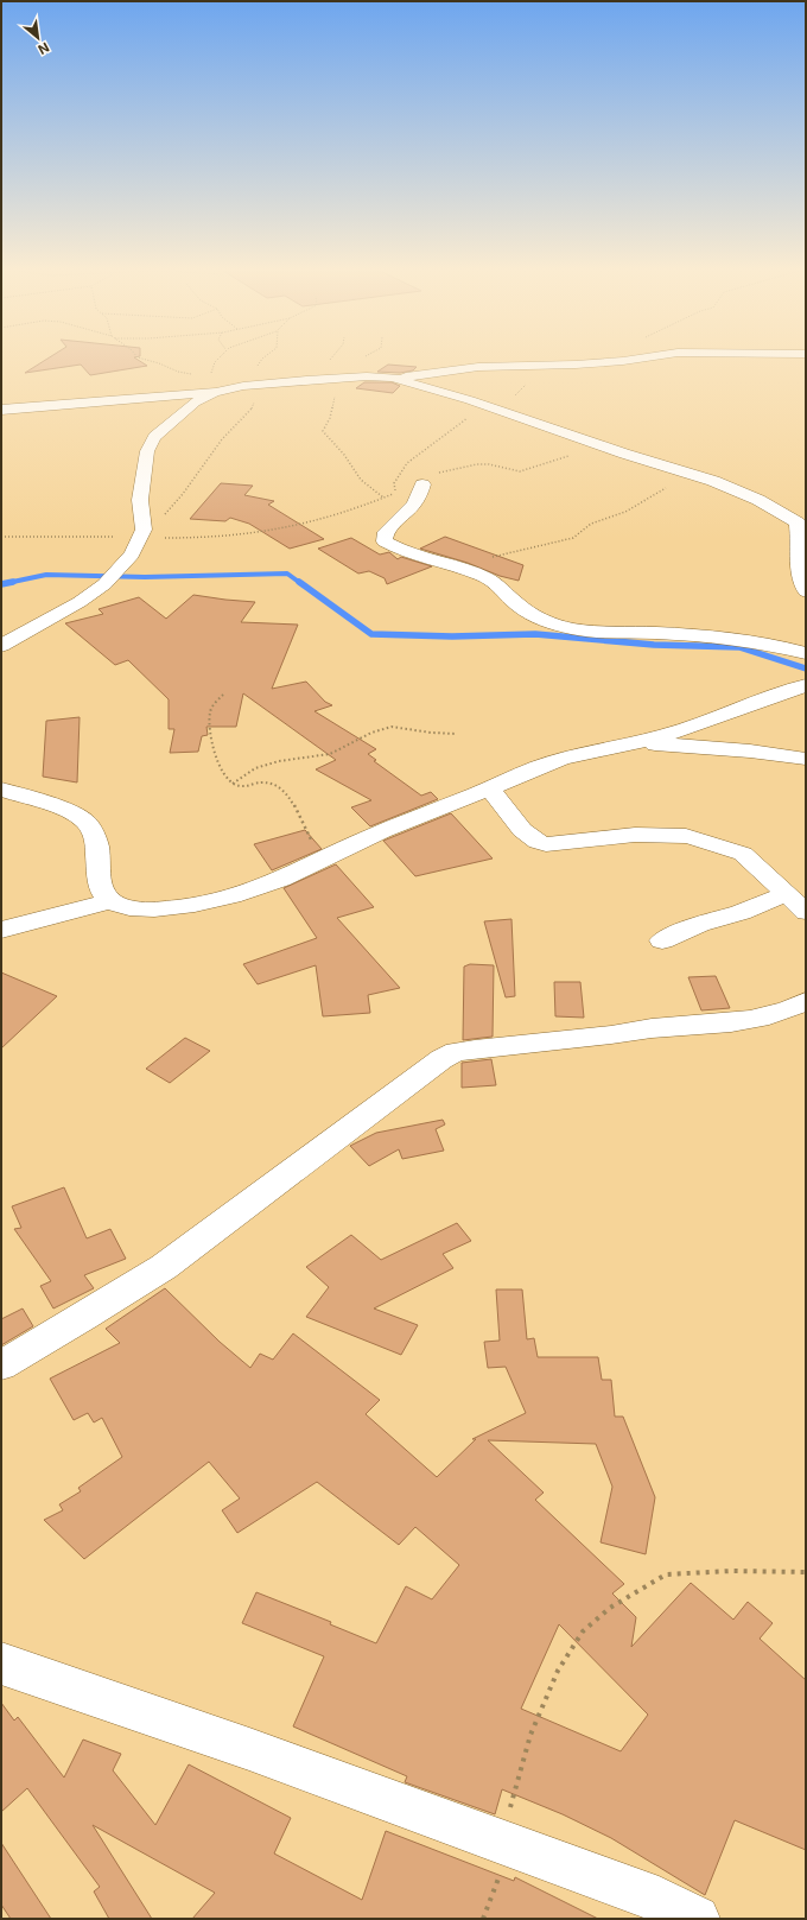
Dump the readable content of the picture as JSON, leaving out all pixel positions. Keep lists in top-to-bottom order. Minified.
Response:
{"north":"bottom right"}
